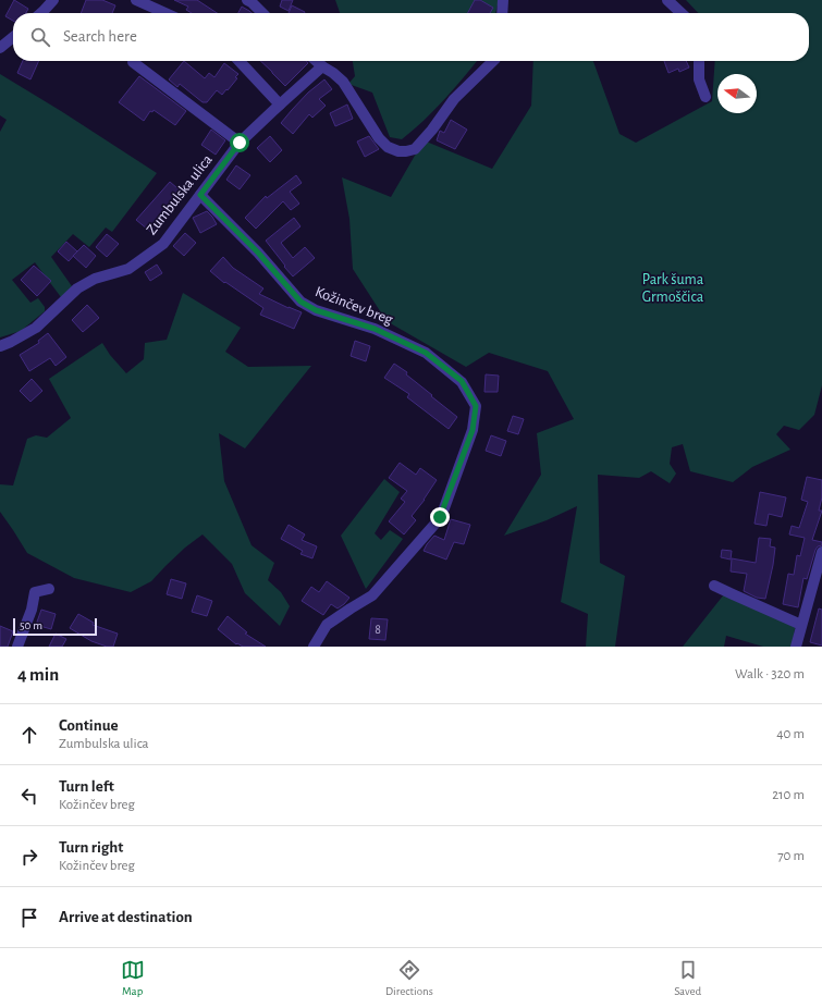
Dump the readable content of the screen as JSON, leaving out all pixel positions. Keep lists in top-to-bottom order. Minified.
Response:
{"streets":{"street":["Zumbulska ulica","Kožinčev breg"]},"crossings":[["Zumbulska ulica","Kožinčev breg"]],"parks":["Park šuma Grmoščica"],"house_numbers":["8"],"scale_bar":"50 m","north":"left","page":{"search":"Search here","scale":"50 m","heading":["4 min","Walk · 320 m"],"list":[["Continue","Zumbulska ulica","40 m"],["Turn left","Kožinčev breg","210 m"],["Turn right","Kožinčev breg","70 m"],"Arrive at destination"],"nav":["Map","Directions","Saved"]}}
